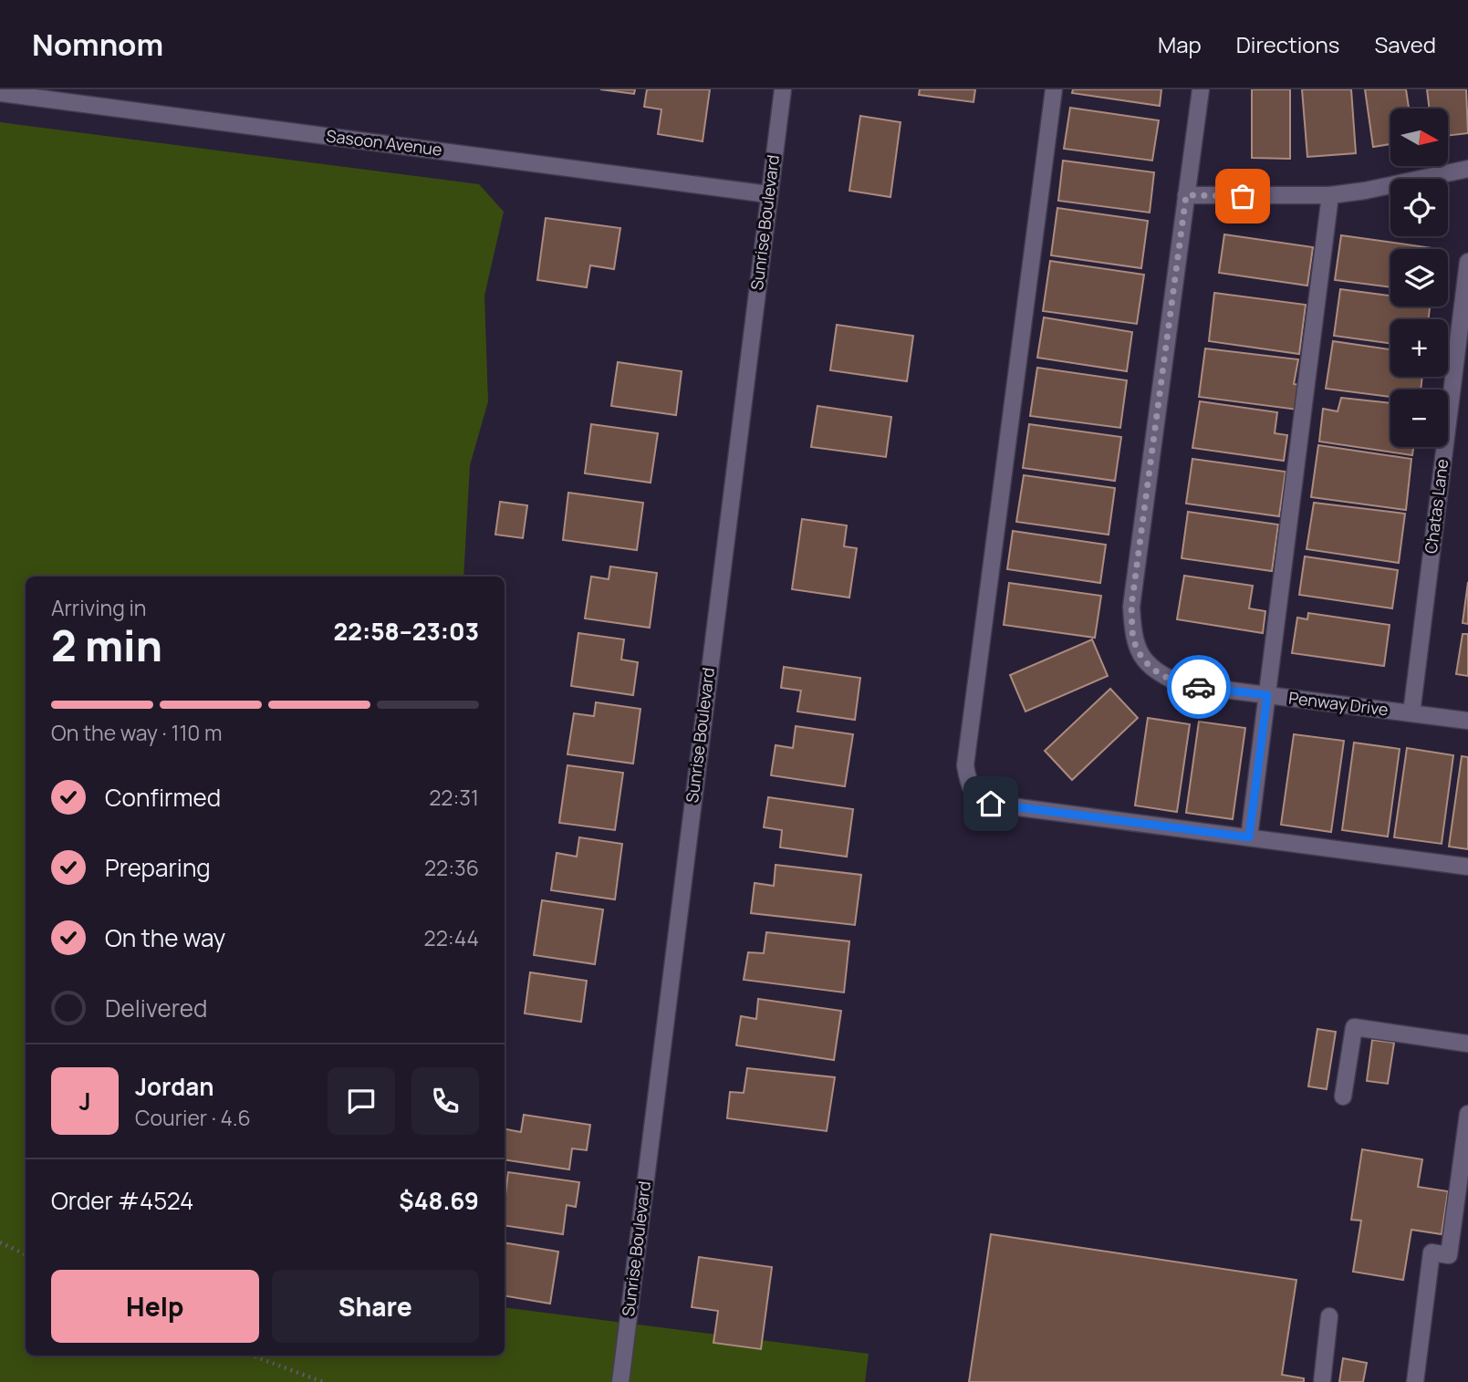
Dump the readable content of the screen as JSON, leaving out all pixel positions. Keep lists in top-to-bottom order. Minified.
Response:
{"streets":{"street":["Sasoon Avenue","Sunrise Boulevard","Chatas Lane","Penway Drive"]},"crossings":[["Sasoon Avenue","Sunrise Boulevard"],["Chatas Lane","Penway Drive"]],"north":"right","page":{"header":"Nomnom","nav":["Map","Directions","Saved"],"map_buttons":["+","−"],"heading":["2 min","Arriving in","22:58–23:03"],"panel":["Jordan","Courier · 4.6","Order #4524","$48.69"],"bar":"On the way · 110 m","list":[["Confirmed","22:31"],["Preparing","22:36"],["On the way","22:44"],"Delivered"],"round":"J","buttons":["Help","Share"]}}
